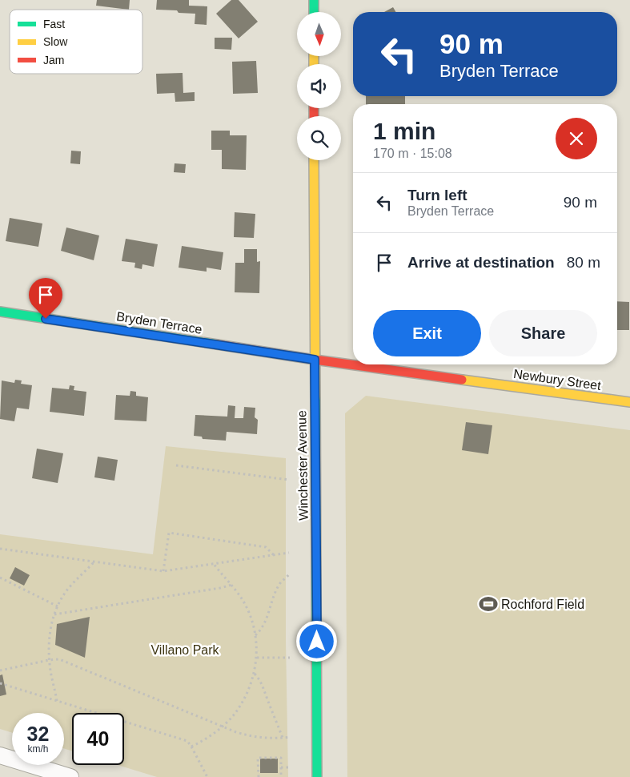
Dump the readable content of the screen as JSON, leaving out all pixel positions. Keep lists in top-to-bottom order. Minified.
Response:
{"streets":{"street":["Bryden Terrace","Newbury Street","Winchester Avenue"]},"crossings":[["Bryden Terrace","Newbury Street"],["Bryden Terrace","Winchester Avenue"],["Newbury Street","Winchester Avenue"]],"parks":["Villano Park"],"places":{"sports":["Rochford Field"]},"legend":["Fast","Slow","Jam"],"north":"bottom","page":{"turn":["90 m","Bryden Terrace"],"heading":["1 min","170 m · 15:08"],"list":[{"name":"Turn left","note":"Bryden Terrace","value":"90 m"},{"name":"Arrive at destination","value":"80 m"}],"buttons":["Exit","Share"],"speed":"32 km/h","limit":"40"}}
